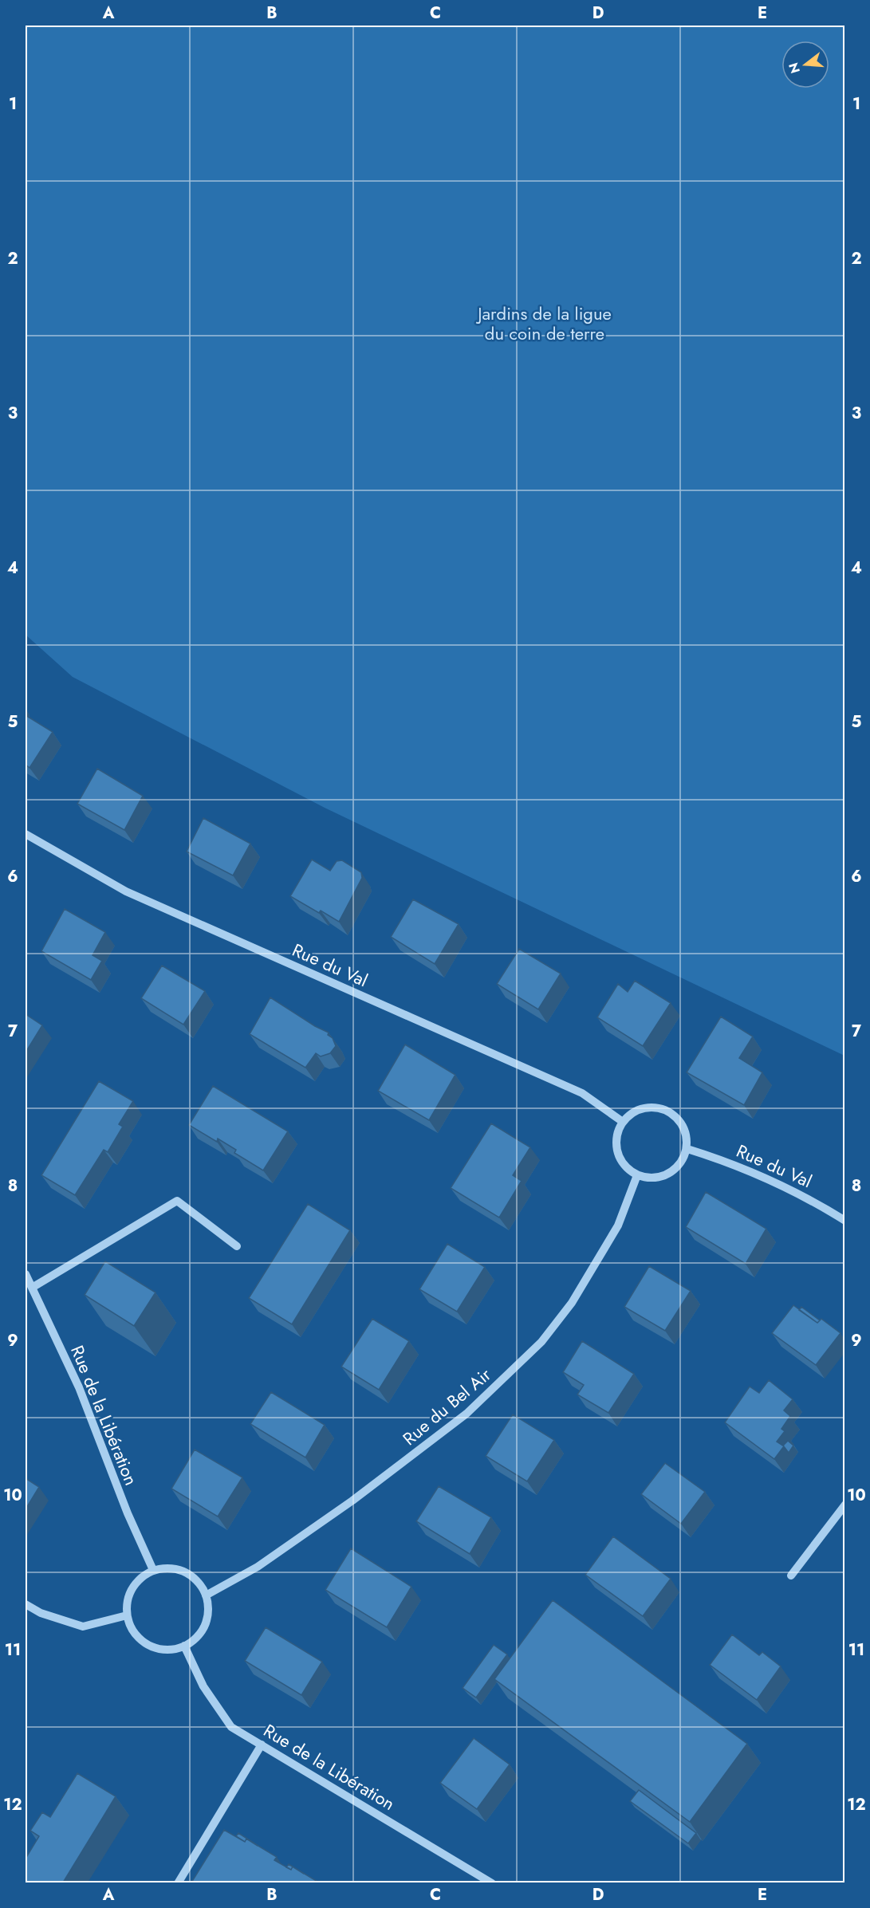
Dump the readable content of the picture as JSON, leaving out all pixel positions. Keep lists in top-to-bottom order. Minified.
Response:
{"streets":{"street":["Rue du Val","Rue du Bel Air","Rue de la Libération"]},"crossings":[["Rue du Val","Rue du Bel Air"],["Rue du Bel Air","Rue de la Libération"]],"parks":["Jardins de la ligue du coin de terre"],"north":"left","grid":{"columns":["A","B","C","D","E"],"rows":["1","2","3","4","5","6","7","8","9","10","11","12"]}}
